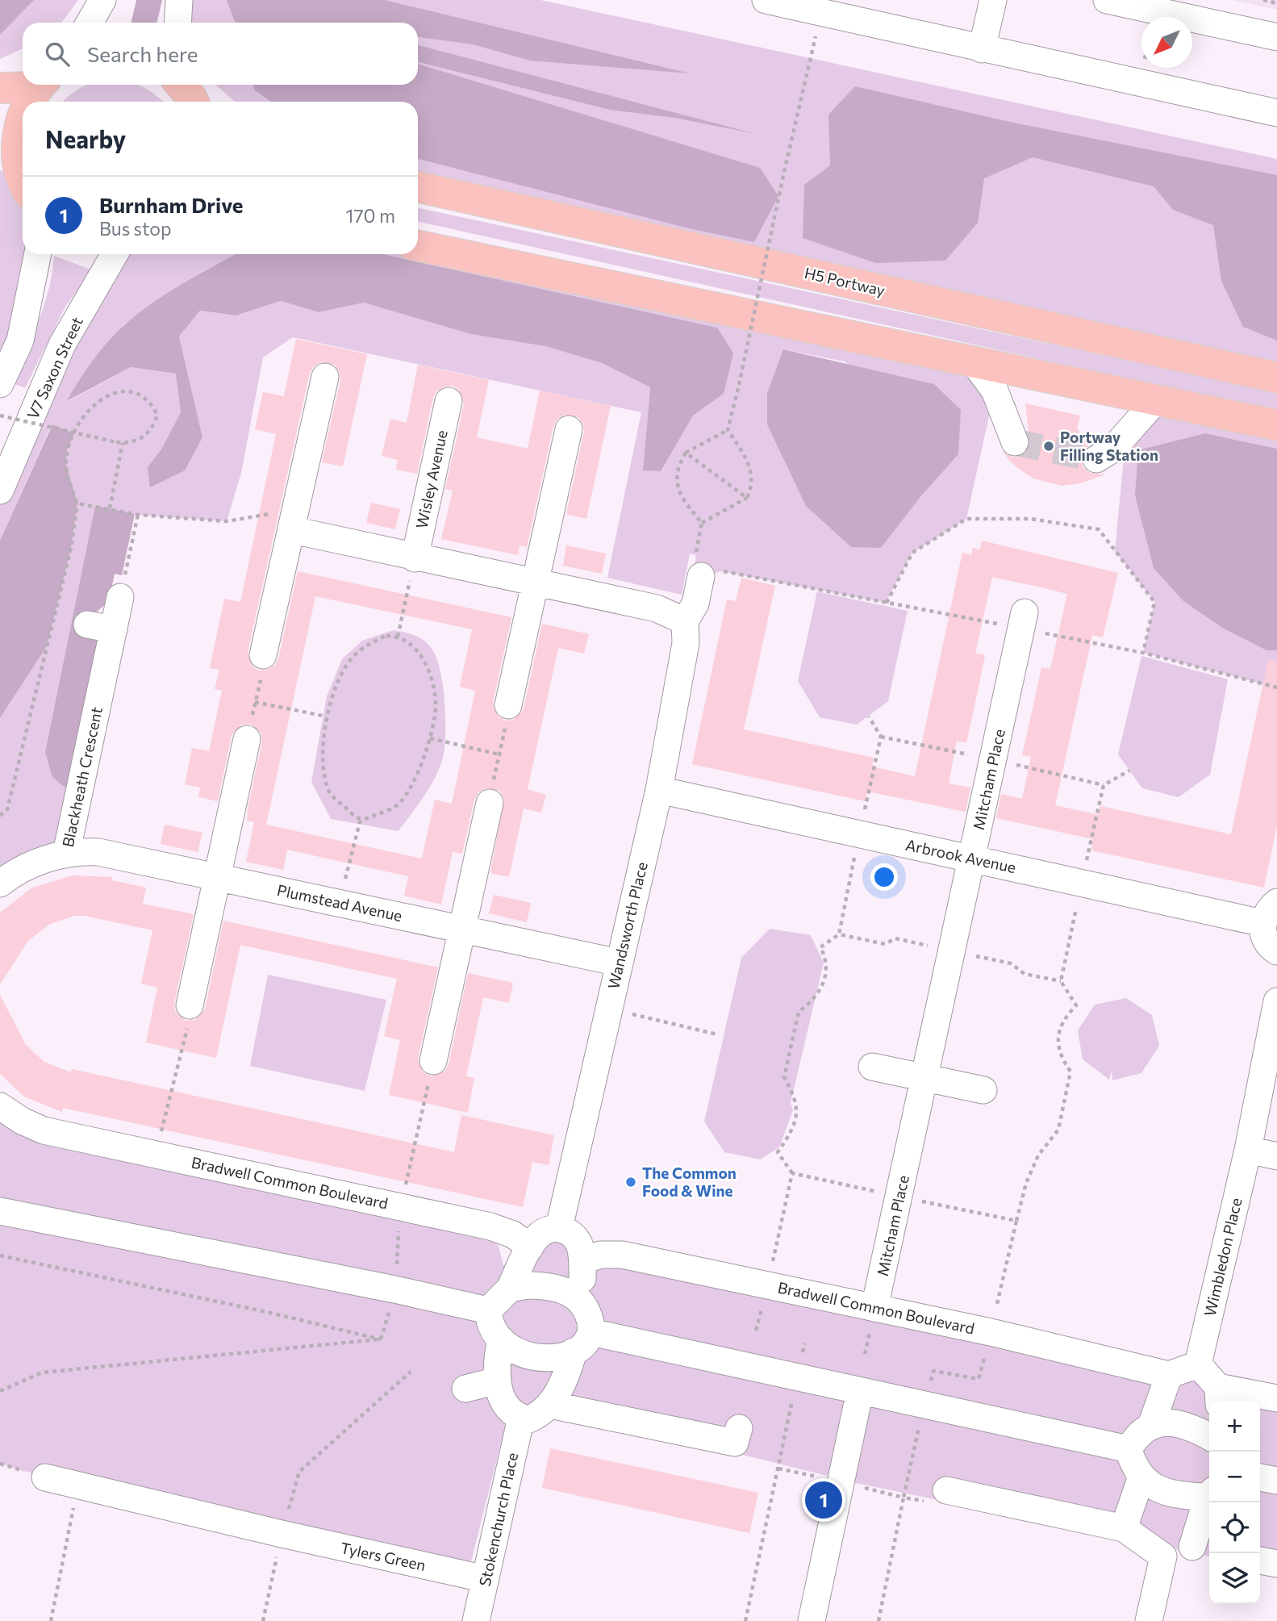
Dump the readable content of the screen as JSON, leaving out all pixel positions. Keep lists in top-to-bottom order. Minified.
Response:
{"streets":{"main road":["H5 Portway"],"street":["V7 Saxon Street","Wisley Avenue","Blackheath Crescent","Mitcham Place","Arbrook Avenue","Plumstead Avenue","Wandsworth Place","Bradwell Common Boulevard","Wimbledon Place","Stokenchurch Place","Tylers Green"]},"crossings":[["Blackheath Crescent","Plumstead Avenue"],["Mitcham Place","Arbrook Avenue"],["Mitcham Place","Bradwell Common Boulevard"],["Arbrook Avenue","Wandsworth Place"],["Plumstead Avenue","Wandsworth Place"],["Stokenchurch Place","Tylers Green"]],"places":["Portway Filling Station","The Common Food & Wine"],"north":"bottom left","page":{"search":"Search here","heading":"Nearby","list":[{"mark":"1","name":"Burnham Drive","note":"Bus stop","value":"170 m"}],"map_buttons":["+","−"],"pins":"1"}}
